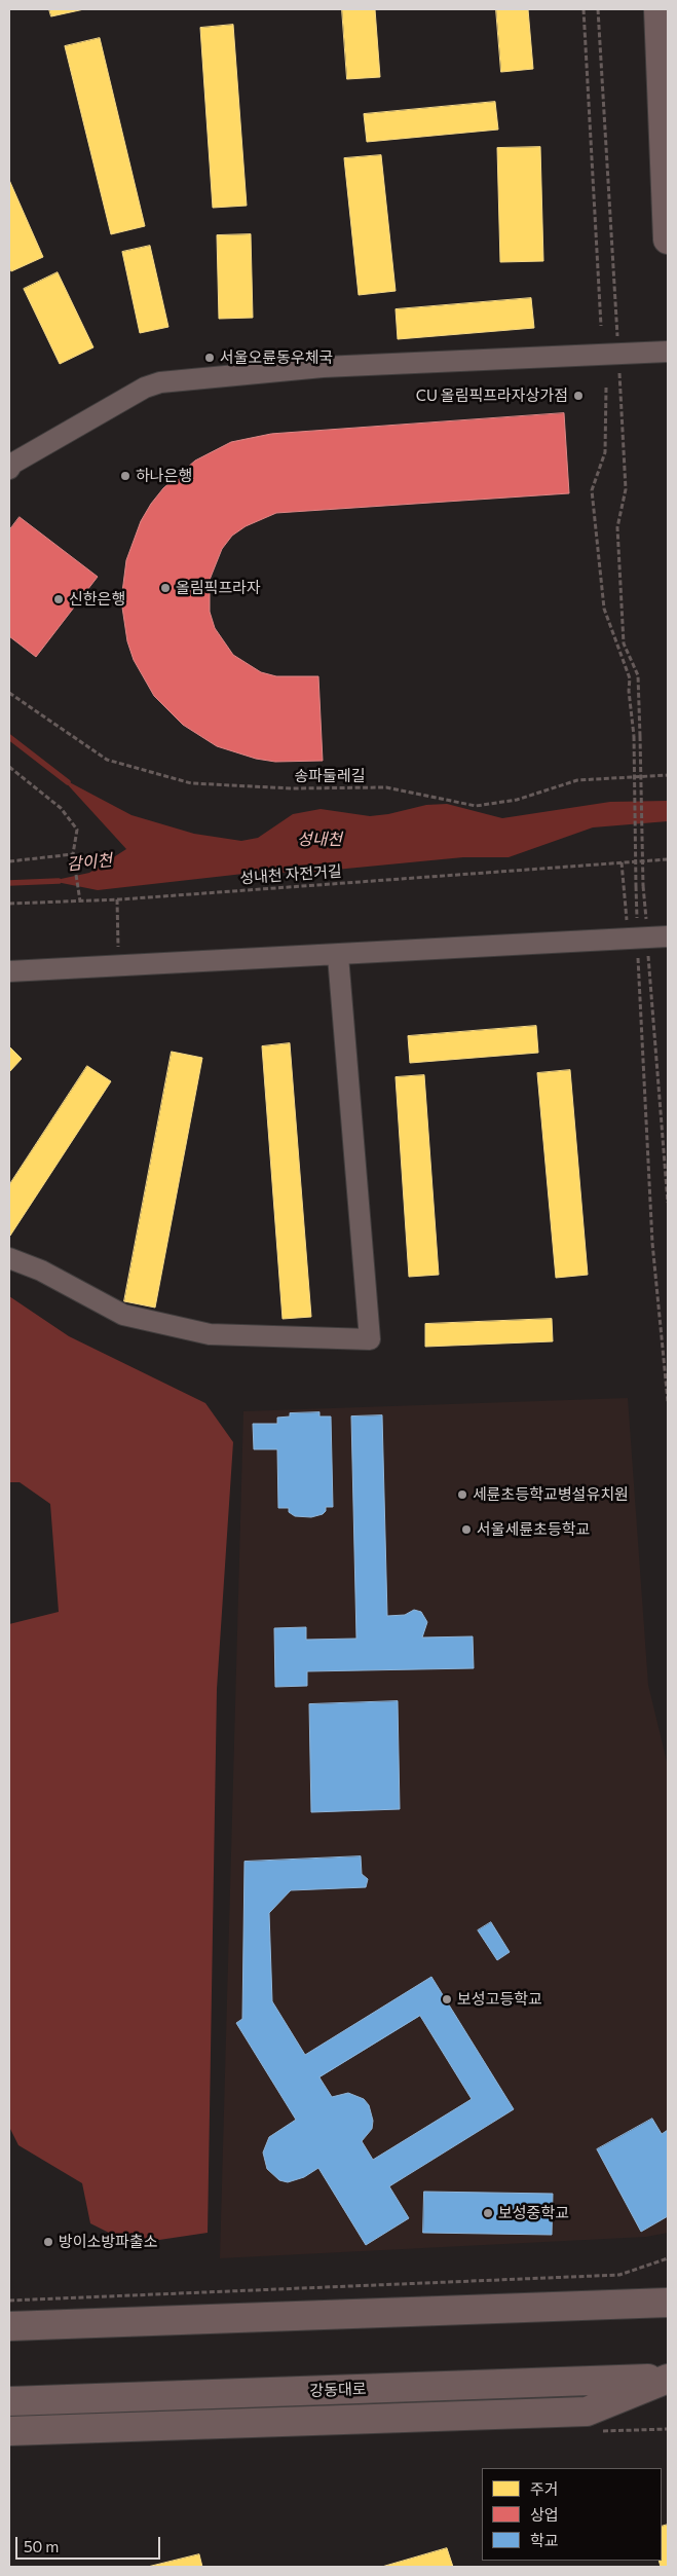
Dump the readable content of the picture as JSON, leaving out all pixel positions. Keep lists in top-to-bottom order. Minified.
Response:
{"streets":{"main road":["강동대로"],"path":["송파둘레길","성내천 자전거길"]},"water":["성내천","감이천"],"places":["서울오륜동우체국","CU 올림픽프라자상가점","하나은행","올림픽프라자","신한은행","세륜초등학교병설유치원","서울세륜초등학교","보성고등학교","보성중학교","방이소방파출소"],"legend":["주거","상업","학교"],"scale_bar":"50 m"}
